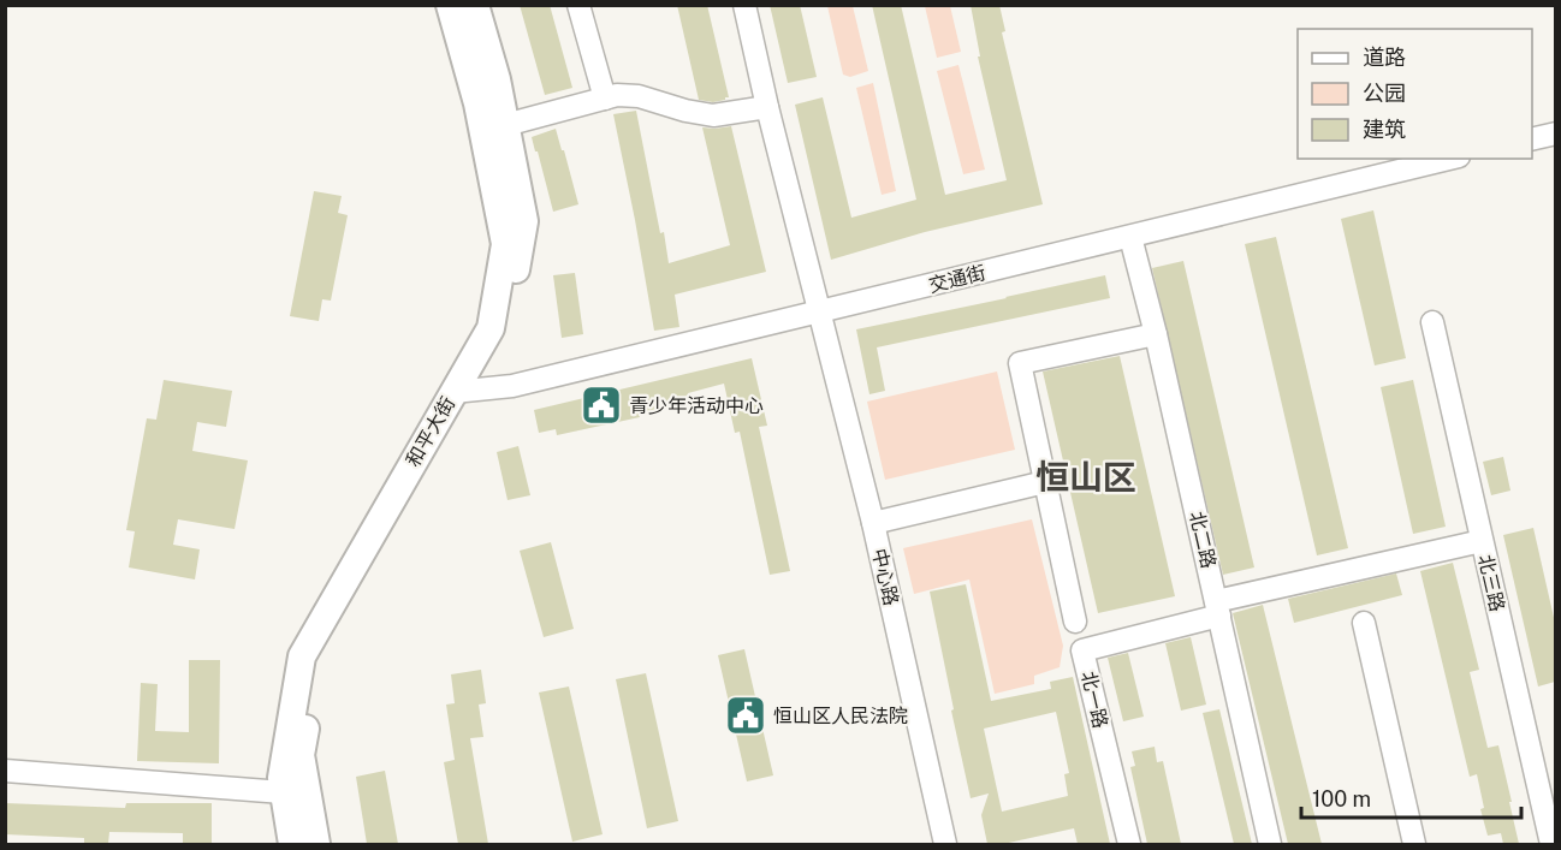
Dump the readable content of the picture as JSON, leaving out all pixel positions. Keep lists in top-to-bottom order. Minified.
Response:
{"streets":{"main road":["和平大街"],"street":["交通街","北二路","中心路","北三路","北一路"]},"crossings":[["交通街","和平大街"],["交通街","北二路"],["交通街","中心路"],["北二路","北一路"]],"districts":["恒山区"],"places":{"public building":["青少年活动中心","恒山区人民法院"]},"legend":["道路","公园","建筑"],"scale_bar":"100 m"}
